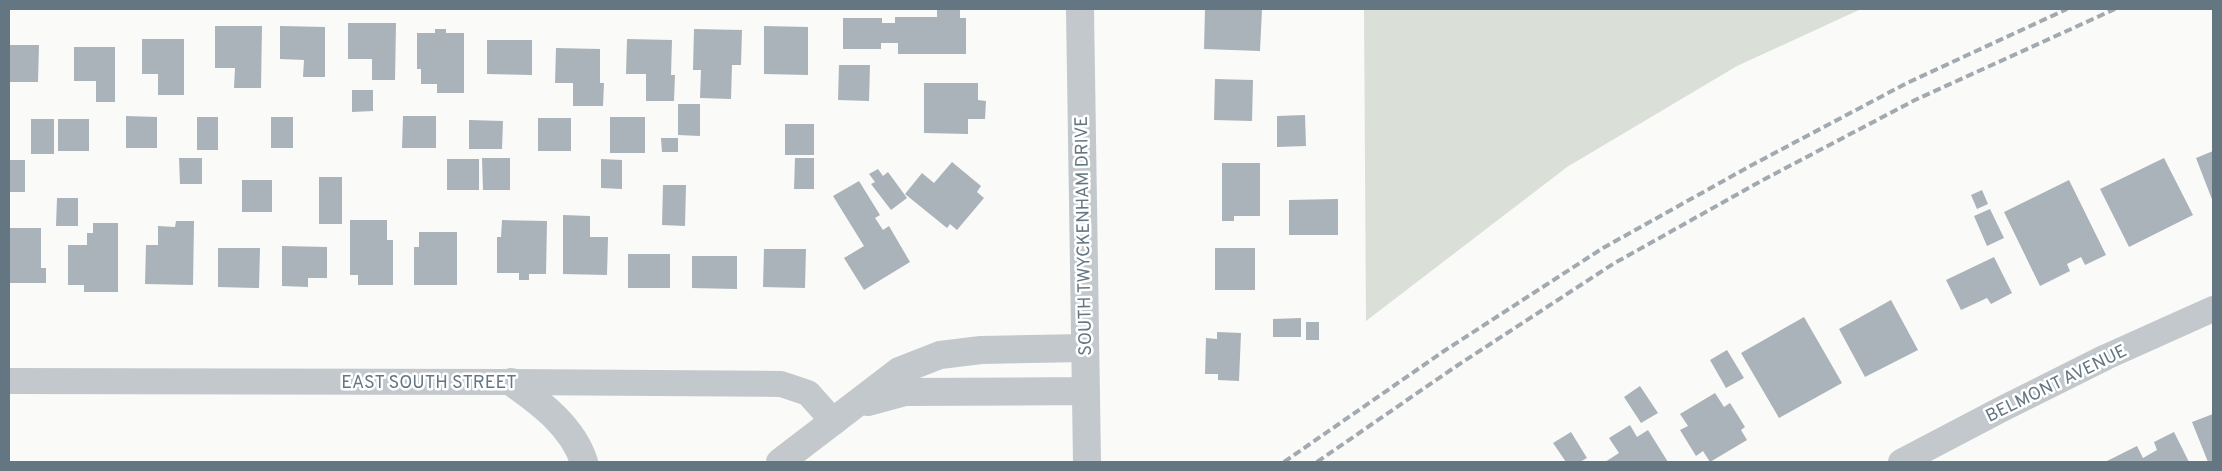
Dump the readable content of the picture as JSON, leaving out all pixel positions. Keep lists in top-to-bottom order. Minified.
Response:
{"streets":{"street":["SOUTH TWYCKENHAM DRIVE","EAST SOUTH STREET","BELMONT AVENUE"]}}
